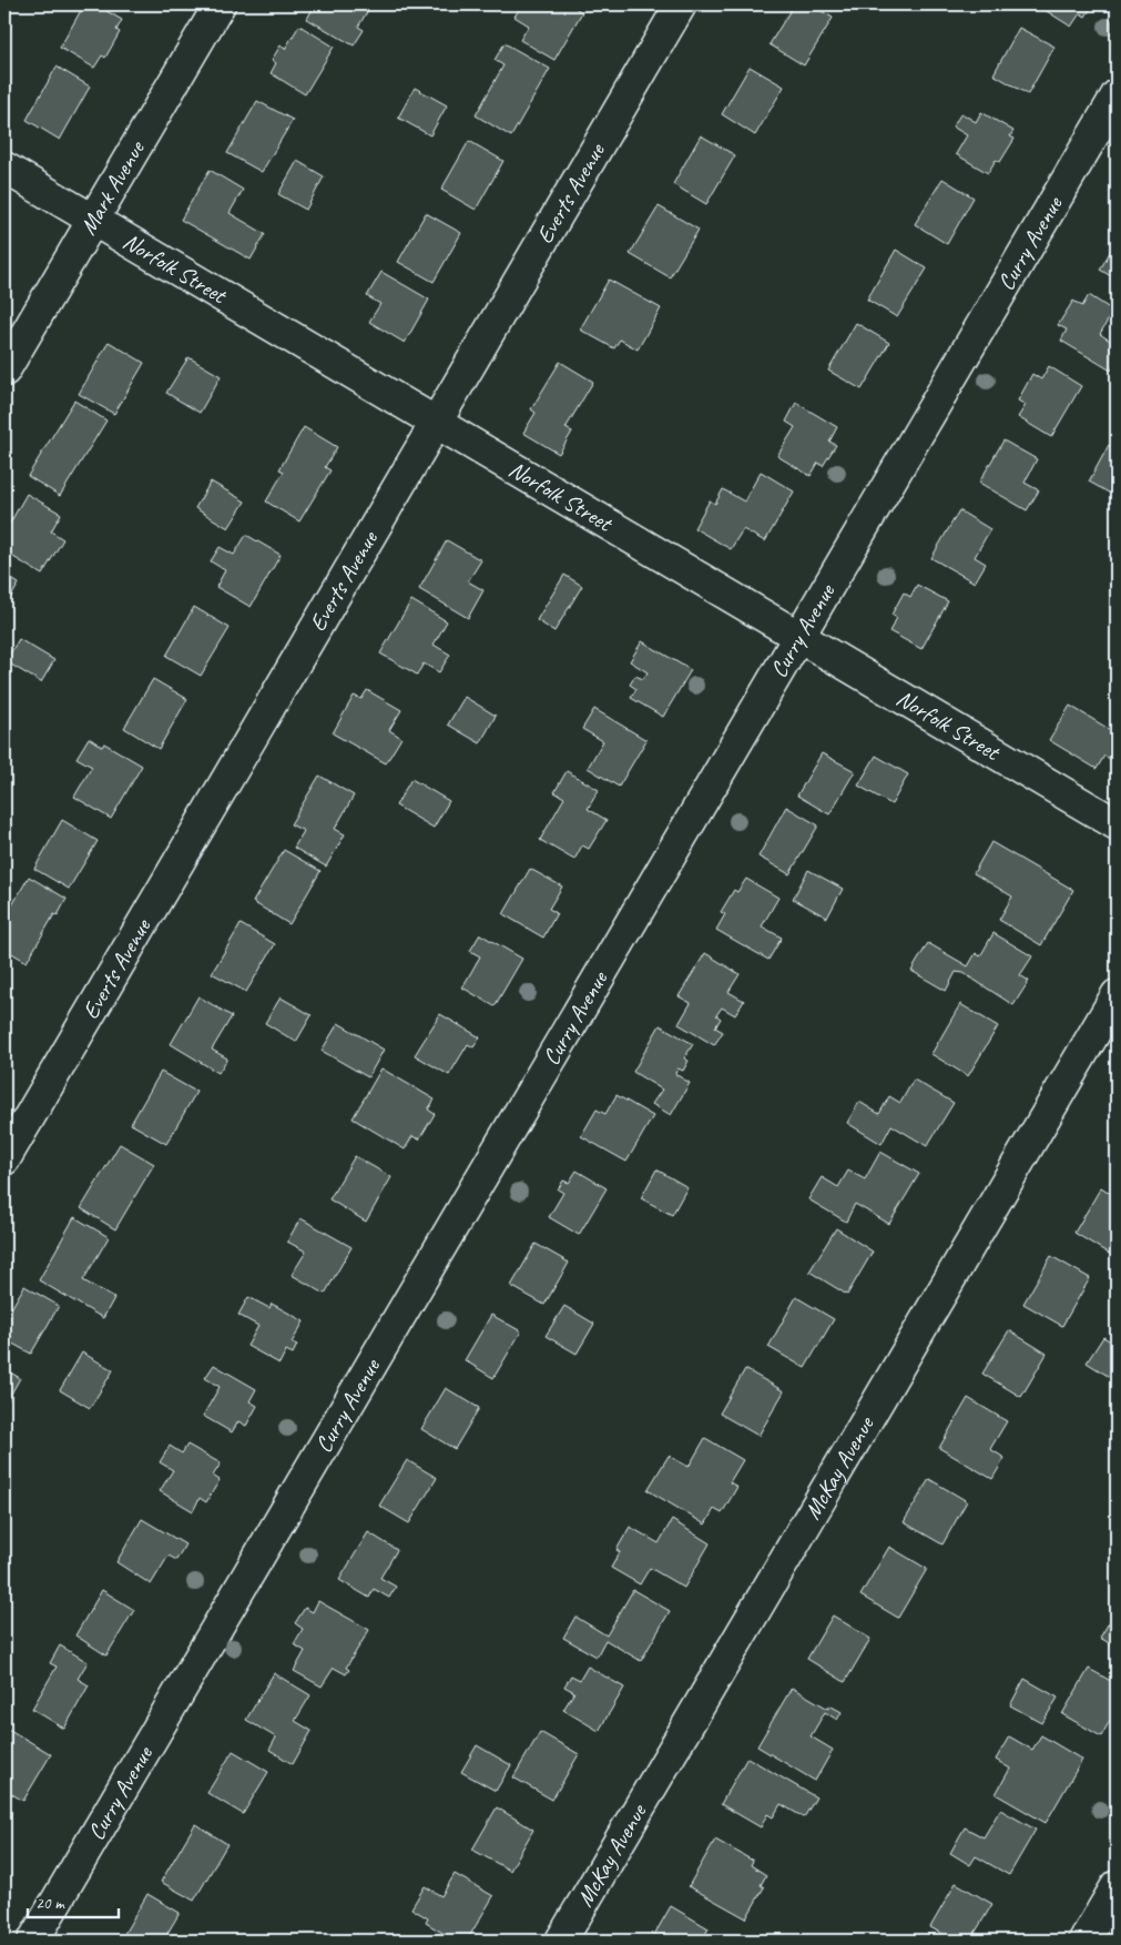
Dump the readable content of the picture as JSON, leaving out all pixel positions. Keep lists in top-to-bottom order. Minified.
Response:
{"streets":{"street":["Mark Avenue","Everts Avenue","Curry Avenue","Norfolk Street","McKay Avenue"]},"crossings":[["Mark Avenue","Norfolk Street"],["Everts Avenue","Norfolk Street"],["Curry Avenue","Norfolk Street"]],"scale_bar":"20 m"}
